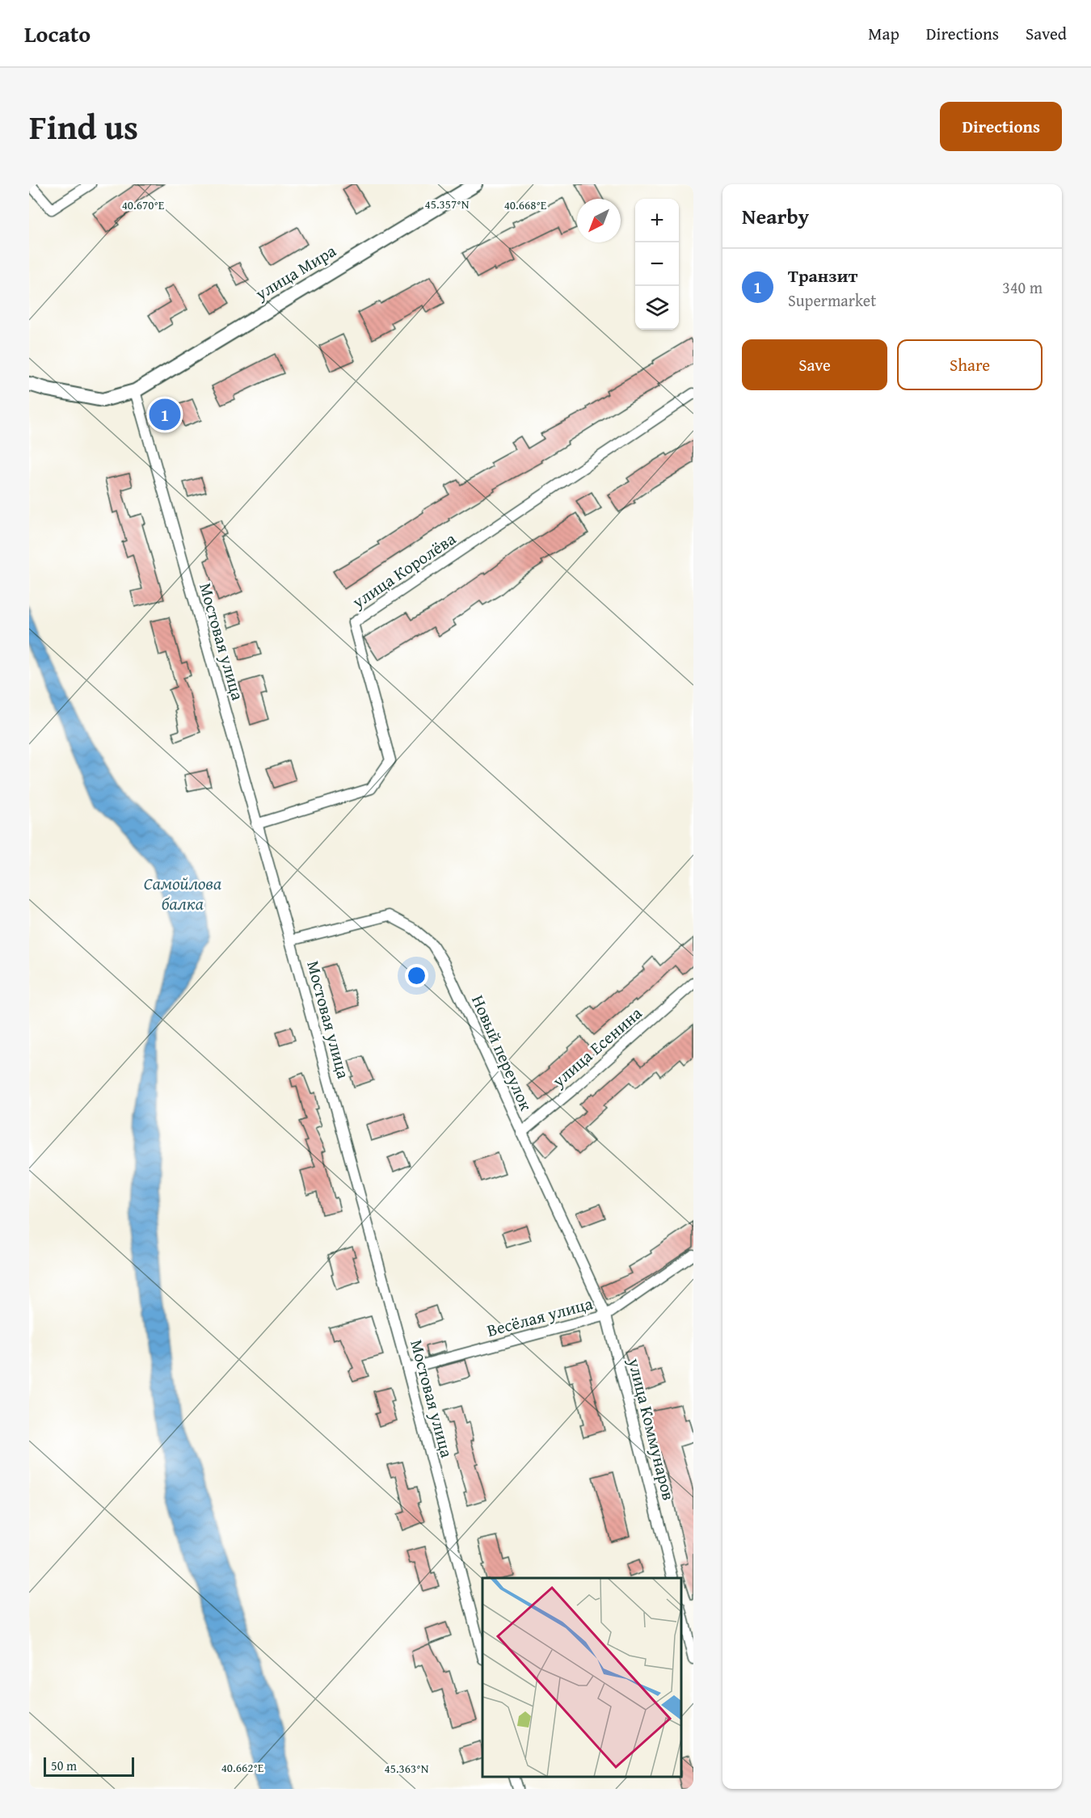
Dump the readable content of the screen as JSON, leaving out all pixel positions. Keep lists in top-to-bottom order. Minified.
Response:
{"streets":{"main road":["улица Мира"],"street":["улица Королёва","Мостовая улица","улица Есенина","Новый переулок","Весёлая улица","улица Коммунаров"]},"crossings":[["улица Мира","Мостовая улица"],["улица Королёва","Мостовая улица"],["Мостовая улица","Новый переулок"],["Мостовая улица","Весёлая улица"],["улица Есенина","Новый переулок"],["Новый переулок","Весёлая улица"],["Новый переулок","улица Коммунаров"],["Весёлая улица","улица Коммунаров"]],"water":["Самойлова балка"],"scale_bar":"50 m","north":"bottom left","page":{"header":"Locato","nav":["Map","Directions","Saved"],"title":"Find us","buttons":["Directions",["Save","Share"]],"heading":"Nearby","map_buttons":["+","−"],"list":[{"mark":"1","name":"Транзит","note":"Supermarket","value":"340 m"}],"pins":"1","scale":"50 m"},"coordinates":["45.357°N","40.670°E","40.668°E","40.662°E","45.363°N"]}
